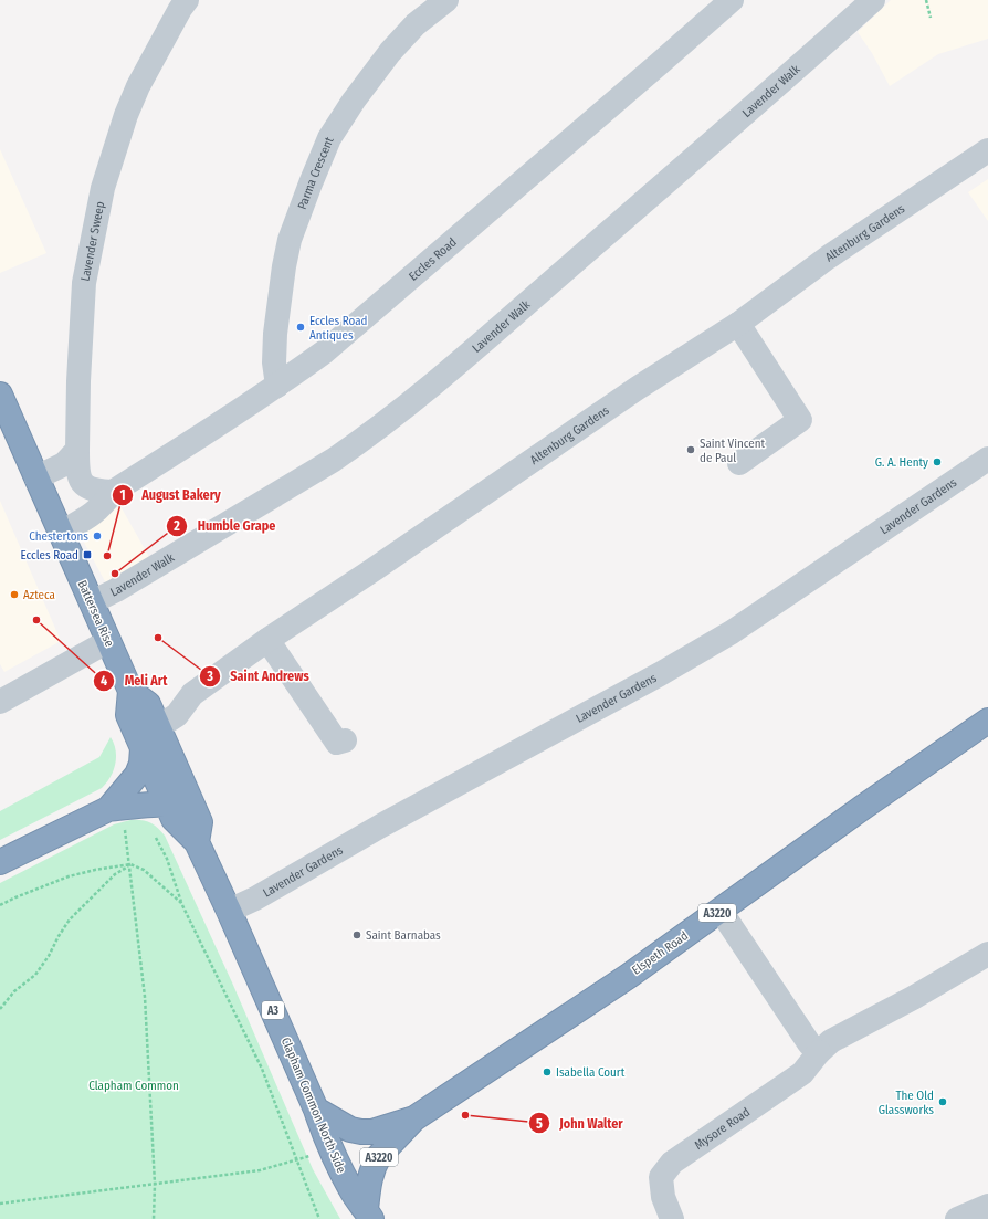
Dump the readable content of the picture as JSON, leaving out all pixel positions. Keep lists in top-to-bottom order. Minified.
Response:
{"streets":{"highway":["Battersea Rise","A3220","Elspeth Road","A3","Clapham Common North Side"],"street":["Lavender Walk","Parma Crescent","Altenburg Gardens","Lavender Sweep","Eccles Road","Lavender Gardens","Mysore Road"]},"crossings":[["Lavender Walk","Battersea Rise"],["Parma Crescent","Eccles Road"],["Altenburg Gardens","Battersea Rise"],["Eccles Road","Battersea Rise"],["Lavender Gardens","Clapham Common North Side"],["Battersea Rise","Clapham Common North Side"],["Elspeth Road","Clapham Common North Side"]],"parks":["Clapham Common"],"places":{"other":["Eccles Road Antiques","Saint Vincent de Paul","G. A. Henty","Chestertons","August Bakery","Humble Grape","Azteca","Meli Art","Saint Andrews","Saint Barnabas","Isabella Court","The Old Glassworks","John Walter"],"transit":["Eccles Road"]}}
